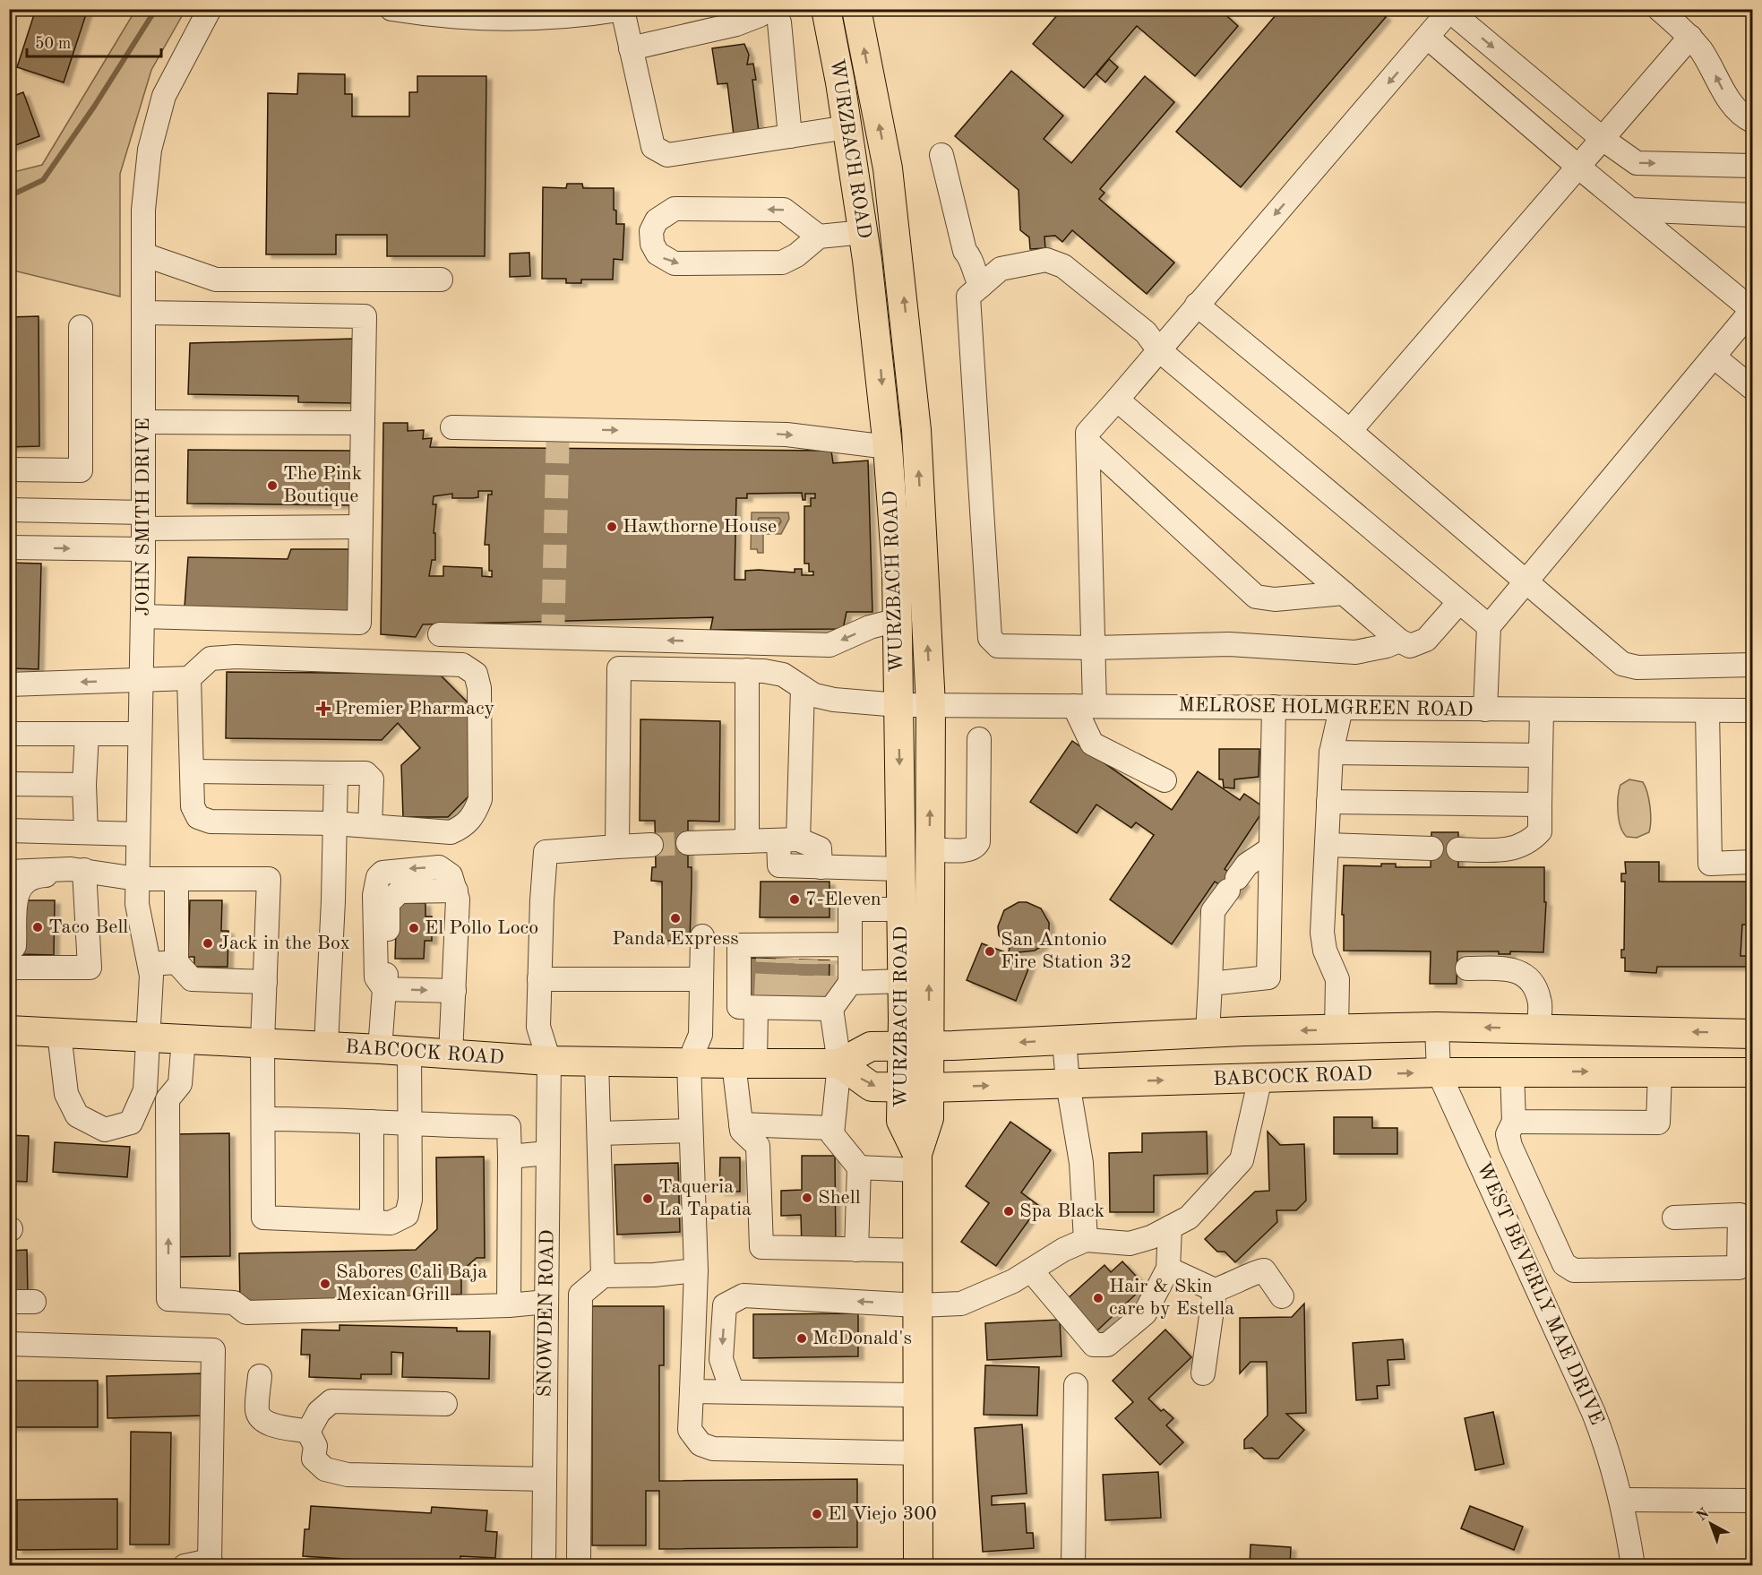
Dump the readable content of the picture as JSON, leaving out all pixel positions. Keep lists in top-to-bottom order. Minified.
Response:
{"streets":{"main road":["WURZBACH ROAD","BABCOCK ROAD"],"street":["JOHN SMITH DRIVE","MELROSE HOLMGREEN ROAD","WEST BEVERLY MAE DRIVE","SNOWDEN ROAD"]},"crossings":[["WURZBACH ROAD","MELROSE HOLMGREEN ROAD"],["WURZBACH ROAD","BABCOCK ROAD"],["JOHN SMITH DRIVE","BABCOCK ROAD"],["BABCOCK ROAD","WEST BEVERLY MAE DRIVE"],["BABCOCK ROAD","SNOWDEN ROAD"]],"places":{"other":["The Pink Boutique","Hawthorne House","7-Eleven","Panda Express","Taco Bell","El Pollo Loco","Jack in the Box","San Antonio Fire Station 32","Shell","Taqueria La Tapatia","Spa Black","Sabores Cali Baja Mexican Grill","Hair & Skin care by Estella","McDonald's","El Viejo 300"],"health":["Premier Pharmacy"]},"scale_bar":"50 m","north":"top left"}
